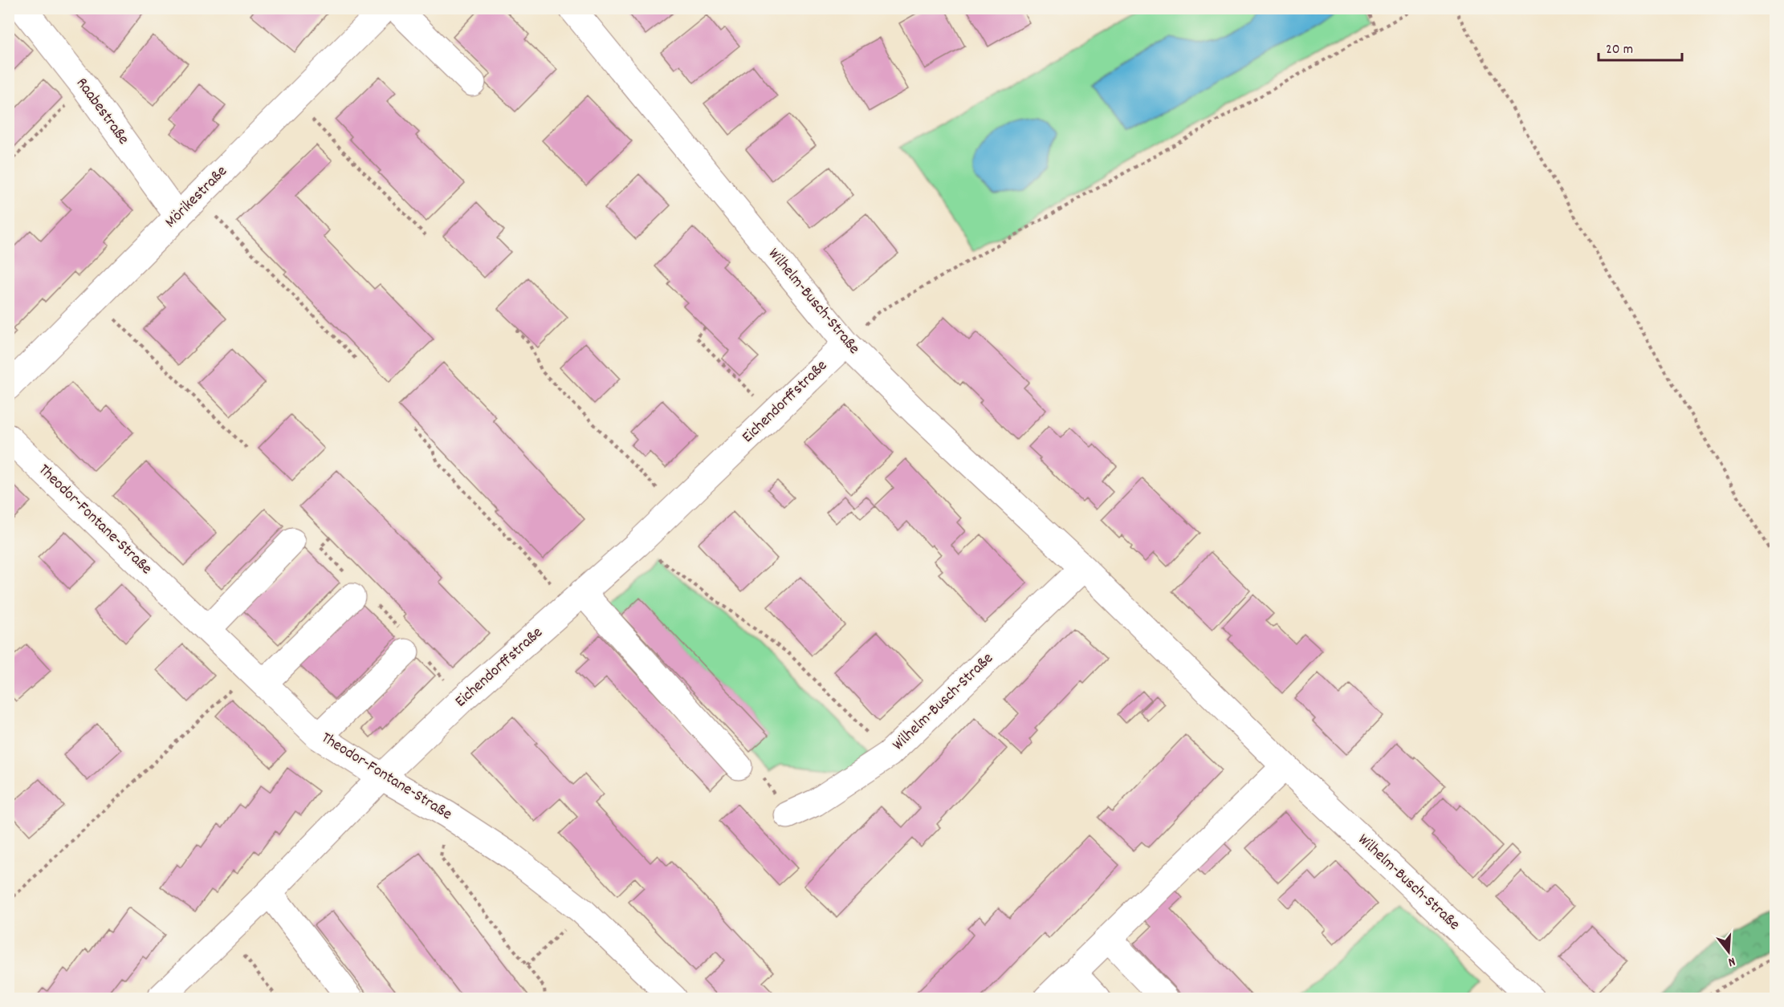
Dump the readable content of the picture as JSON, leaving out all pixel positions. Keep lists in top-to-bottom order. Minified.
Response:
{"streets":{"street":["Raabestraße","Mörikestraße","Wilhelm-Busch-Straße","Eichendorffstraße","Theodor-Fontane-Straße"]},"crossings":[["Raabestraße","Mörikestraße"],["Wilhelm-Busch-Straße","Eichendorffstraße"],["Eichendorffstraße","Theodor-Fontane-Straße"]],"scale_bar":"20 m","north":"bottom"}
